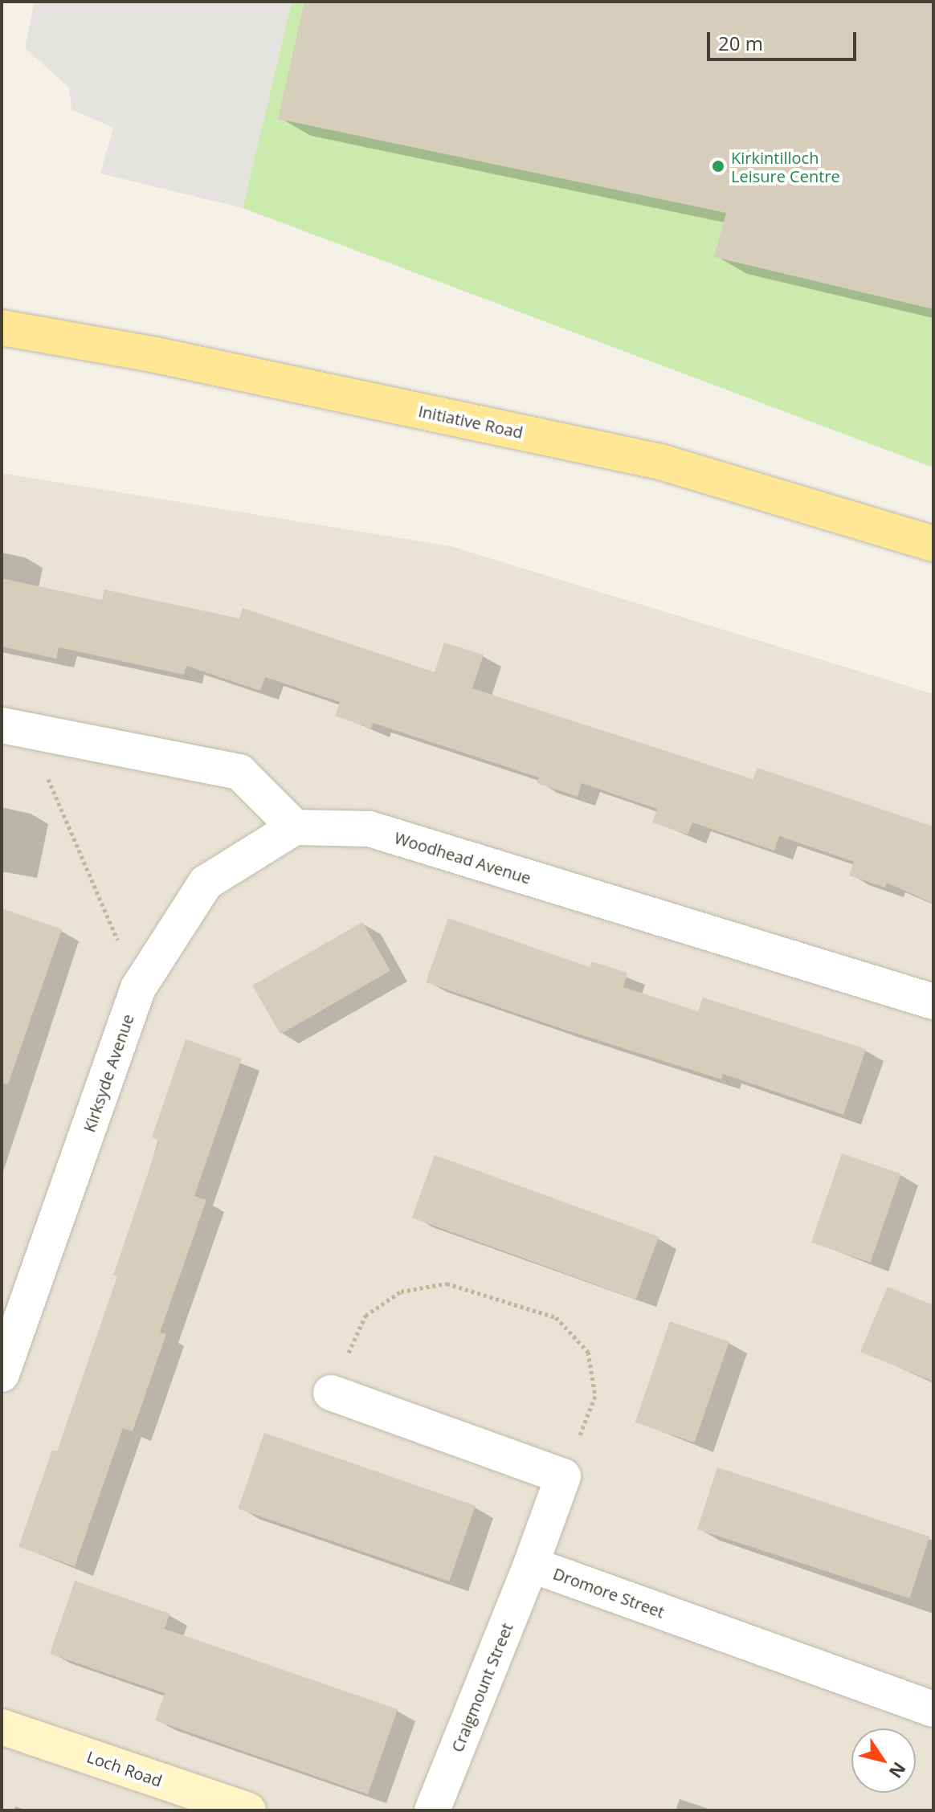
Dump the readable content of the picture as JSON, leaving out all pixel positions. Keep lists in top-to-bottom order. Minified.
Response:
{"streets":{"main road":["Initiative Road"],"street":["Woodhead Avenue","Kirksyde Avenue","Dromore Street","Craigmount Street","Loch Road"]},"crossings":[["Woodhead Avenue","Kirksyde Avenue"],["Dromore Street","Craigmount Street"]],"places":["Kirkintilloch Leisure Centre"],"scale_bar":"20 m","north":"bottom right"}
